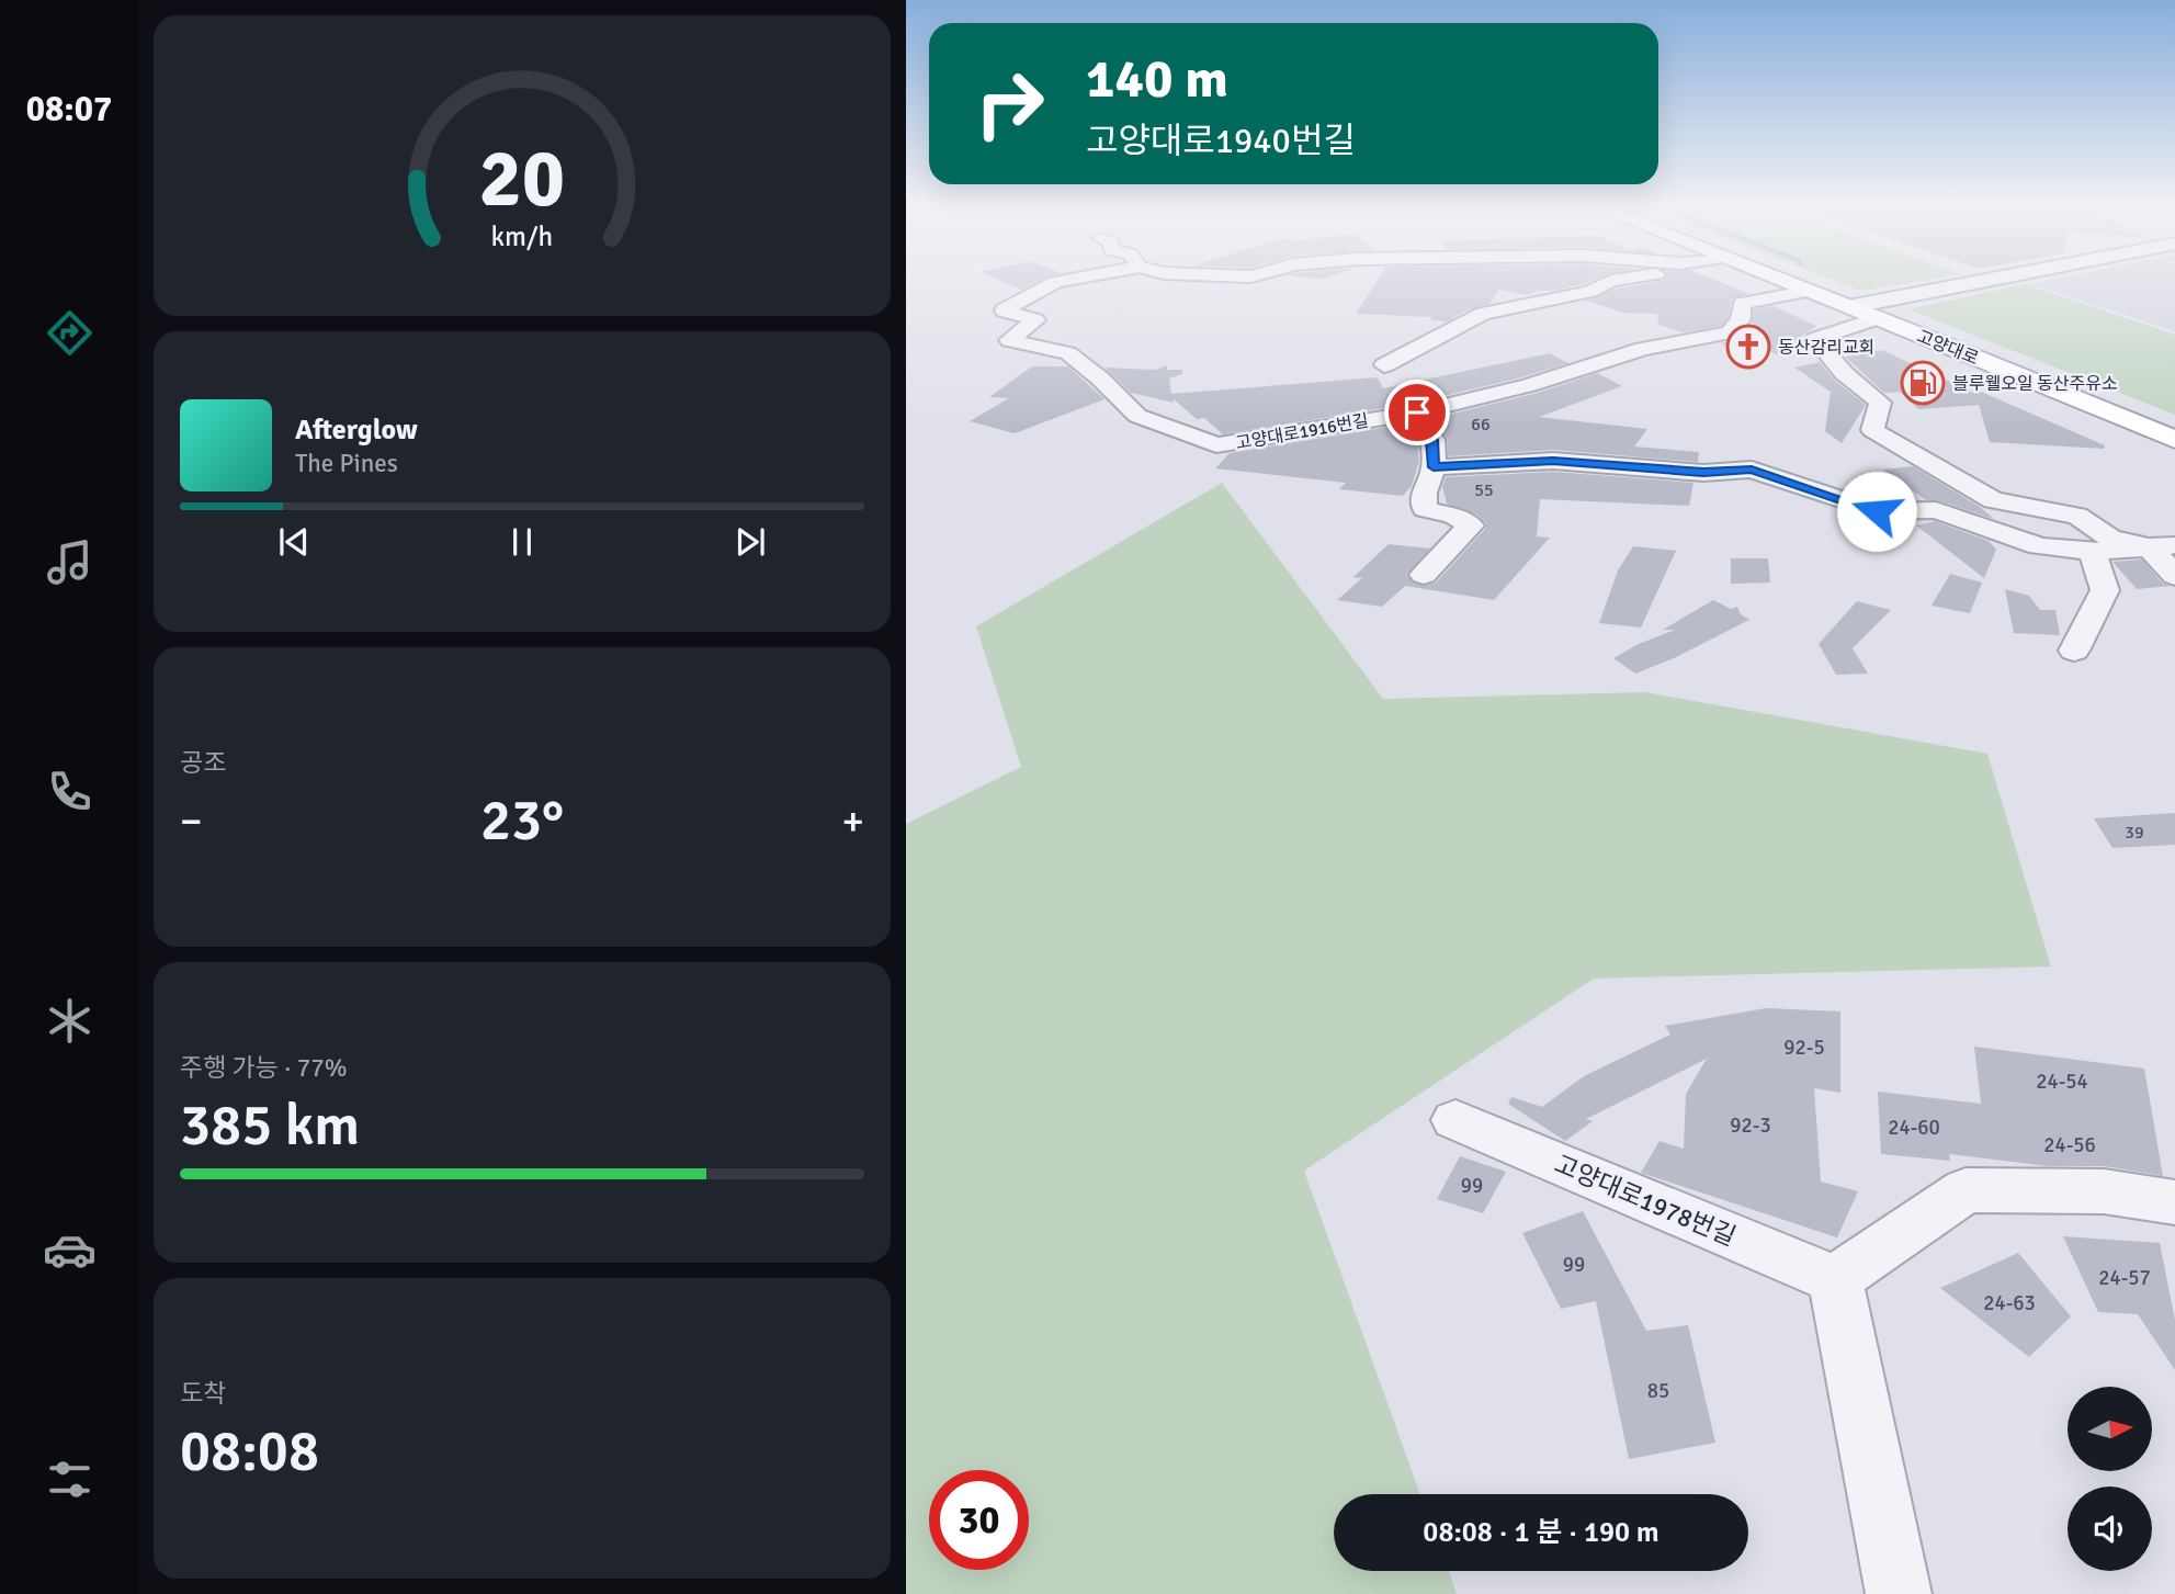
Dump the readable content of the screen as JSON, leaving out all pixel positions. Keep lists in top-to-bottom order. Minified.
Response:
{"streets":{"main road":["고양대로"],"street":["고양대로1916번길","고양대로1978번길"]},"crossings":[["고양대로","고양대로1916번길"]],"places":{"church":["동산감리교회"],"fuel station":["블루웰오일 동산주유소"]},"house_numbers":["66","55","39","92-5","24-54","92-3","24-60","24-56","99","99","24-57","24-63","85"],"north":"right","page":{"tabs":"08:07","turn":["140 m","고양대로1940번길"],"song":["Afterglow","The Pines"],"tile":["공조",["주행 가능 · 77%","385 km"],["도착","08:08"]],"heat":["−","23°","+"],"limit":"30","trip":"08:08 · 1 분 · 190 m","gauge":["20","km/h"]}}
